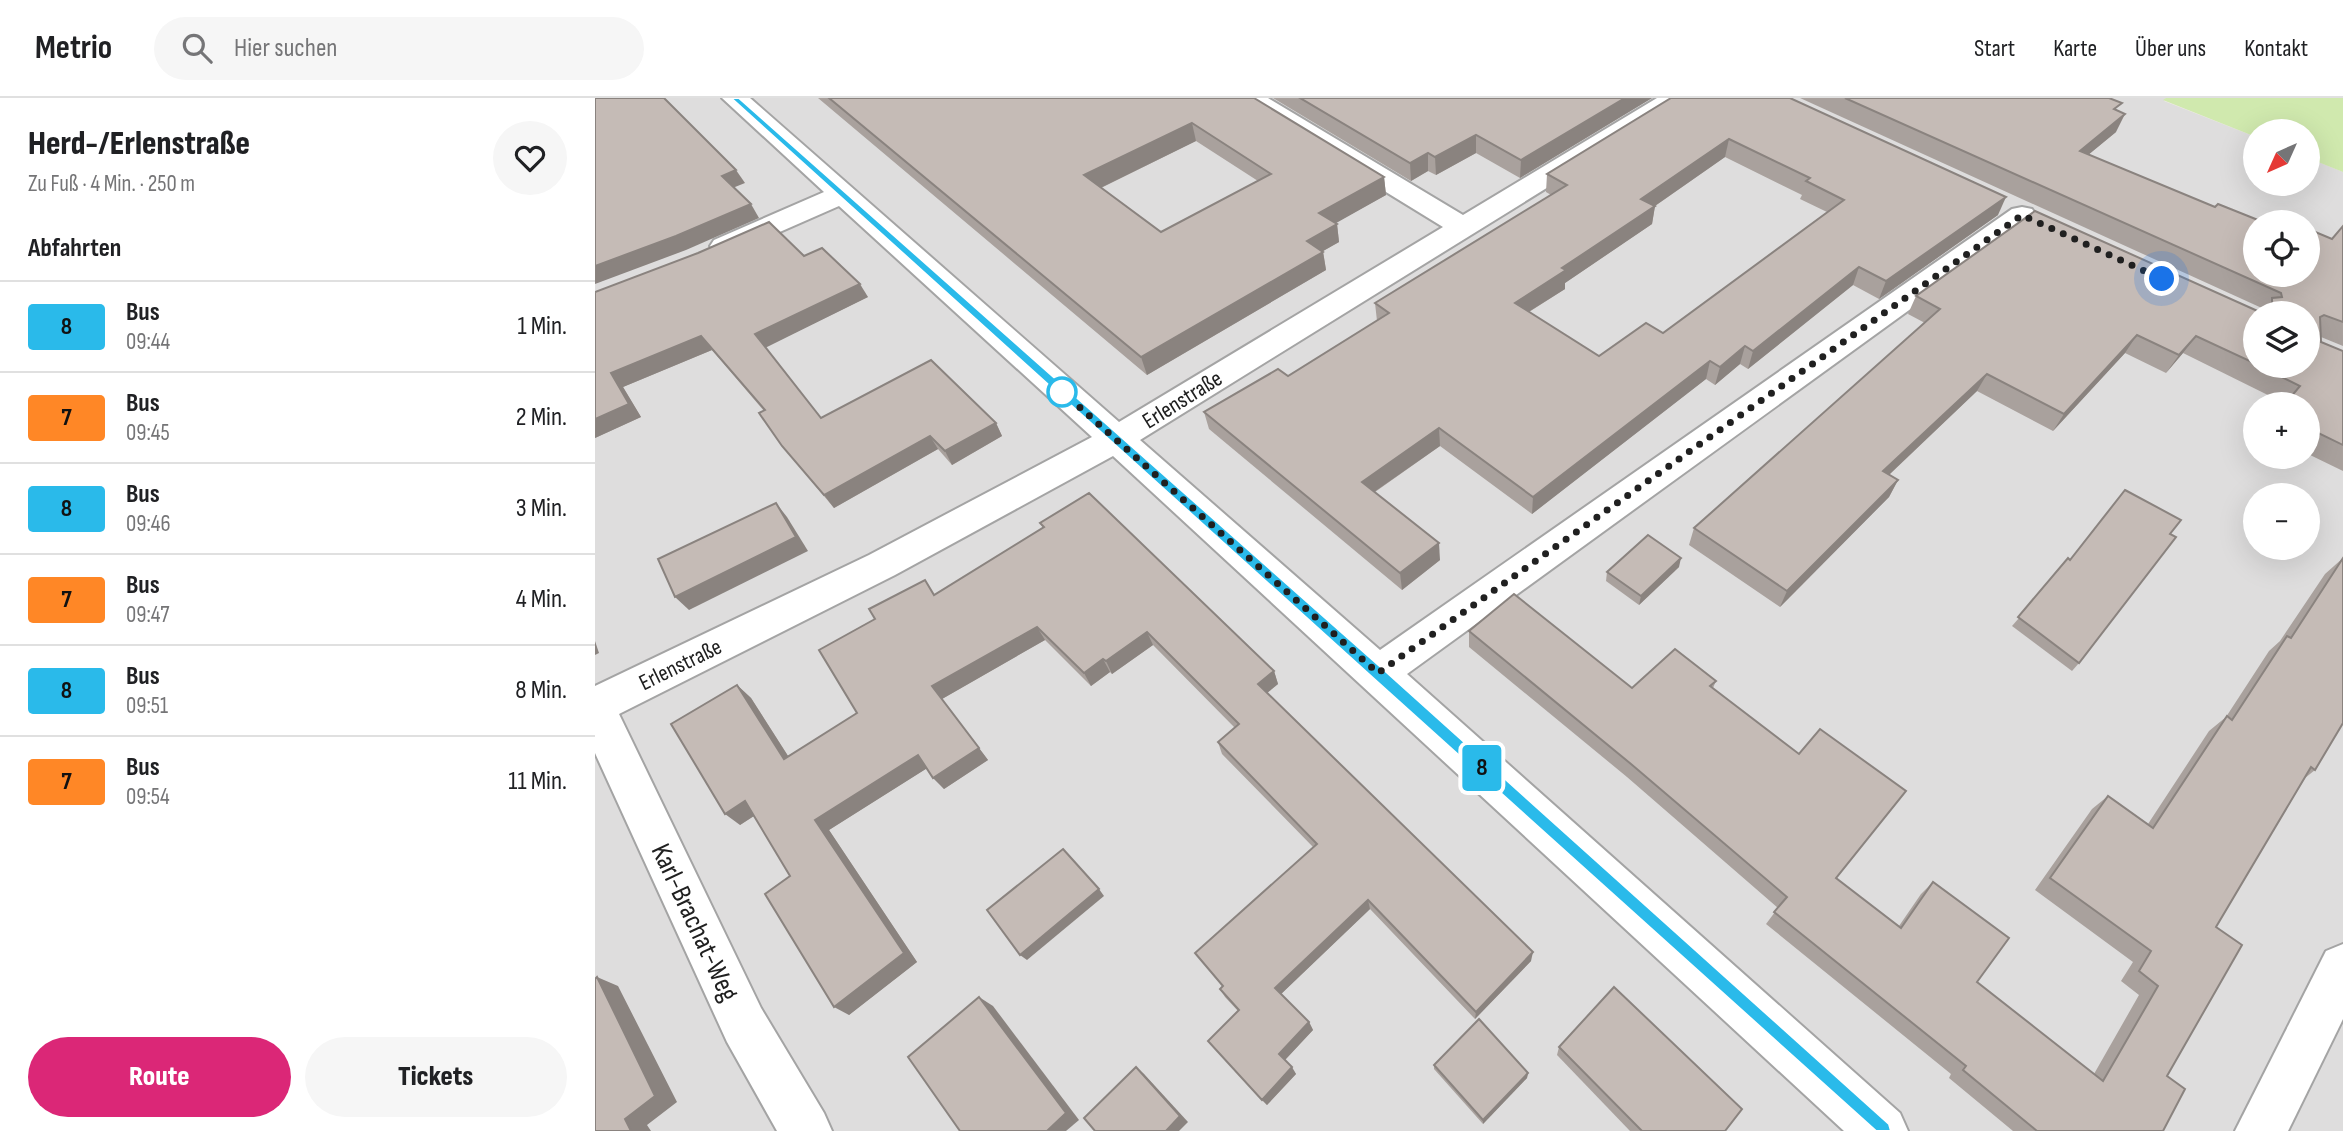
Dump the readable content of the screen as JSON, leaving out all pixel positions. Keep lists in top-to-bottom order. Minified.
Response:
{"streets":{"street":["Erlenstraße","Karl-Brachat-Weg"]},"crossings":[["Erlenstraße","Karl-Brachat-Weg"]],"lines":["bus line 8"],"north":"bottom left","page":{"header":"Metrio","search":"Hier suchen","nav":["Start","Karte","Über uns","Kontakt"],"heading":[["Herd-/Erlenstraße","Zu Fuß · 4 Min. · 250 m"],"Abfahrten"],"on_map":"8","map_buttons":["+","−"],"list":[{"mark":"8","name":"Bus","note":"09:44","value":"1 Min."},{"mark":"7","name":"Bus","note":"09:45","value":"2 Min."},{"mark":"8","name":"Bus","note":"09:46","value":"3 Min."},{"mark":"7","name":"Bus","note":"09:47","value":"4 Min."},{"mark":"8","name":"Bus","note":"09:51","value":"8 Min."},{"mark":"7","name":"Bus","note":"09:54","value":"11 Min."}],"buttons":["Route","Tickets"]}}
